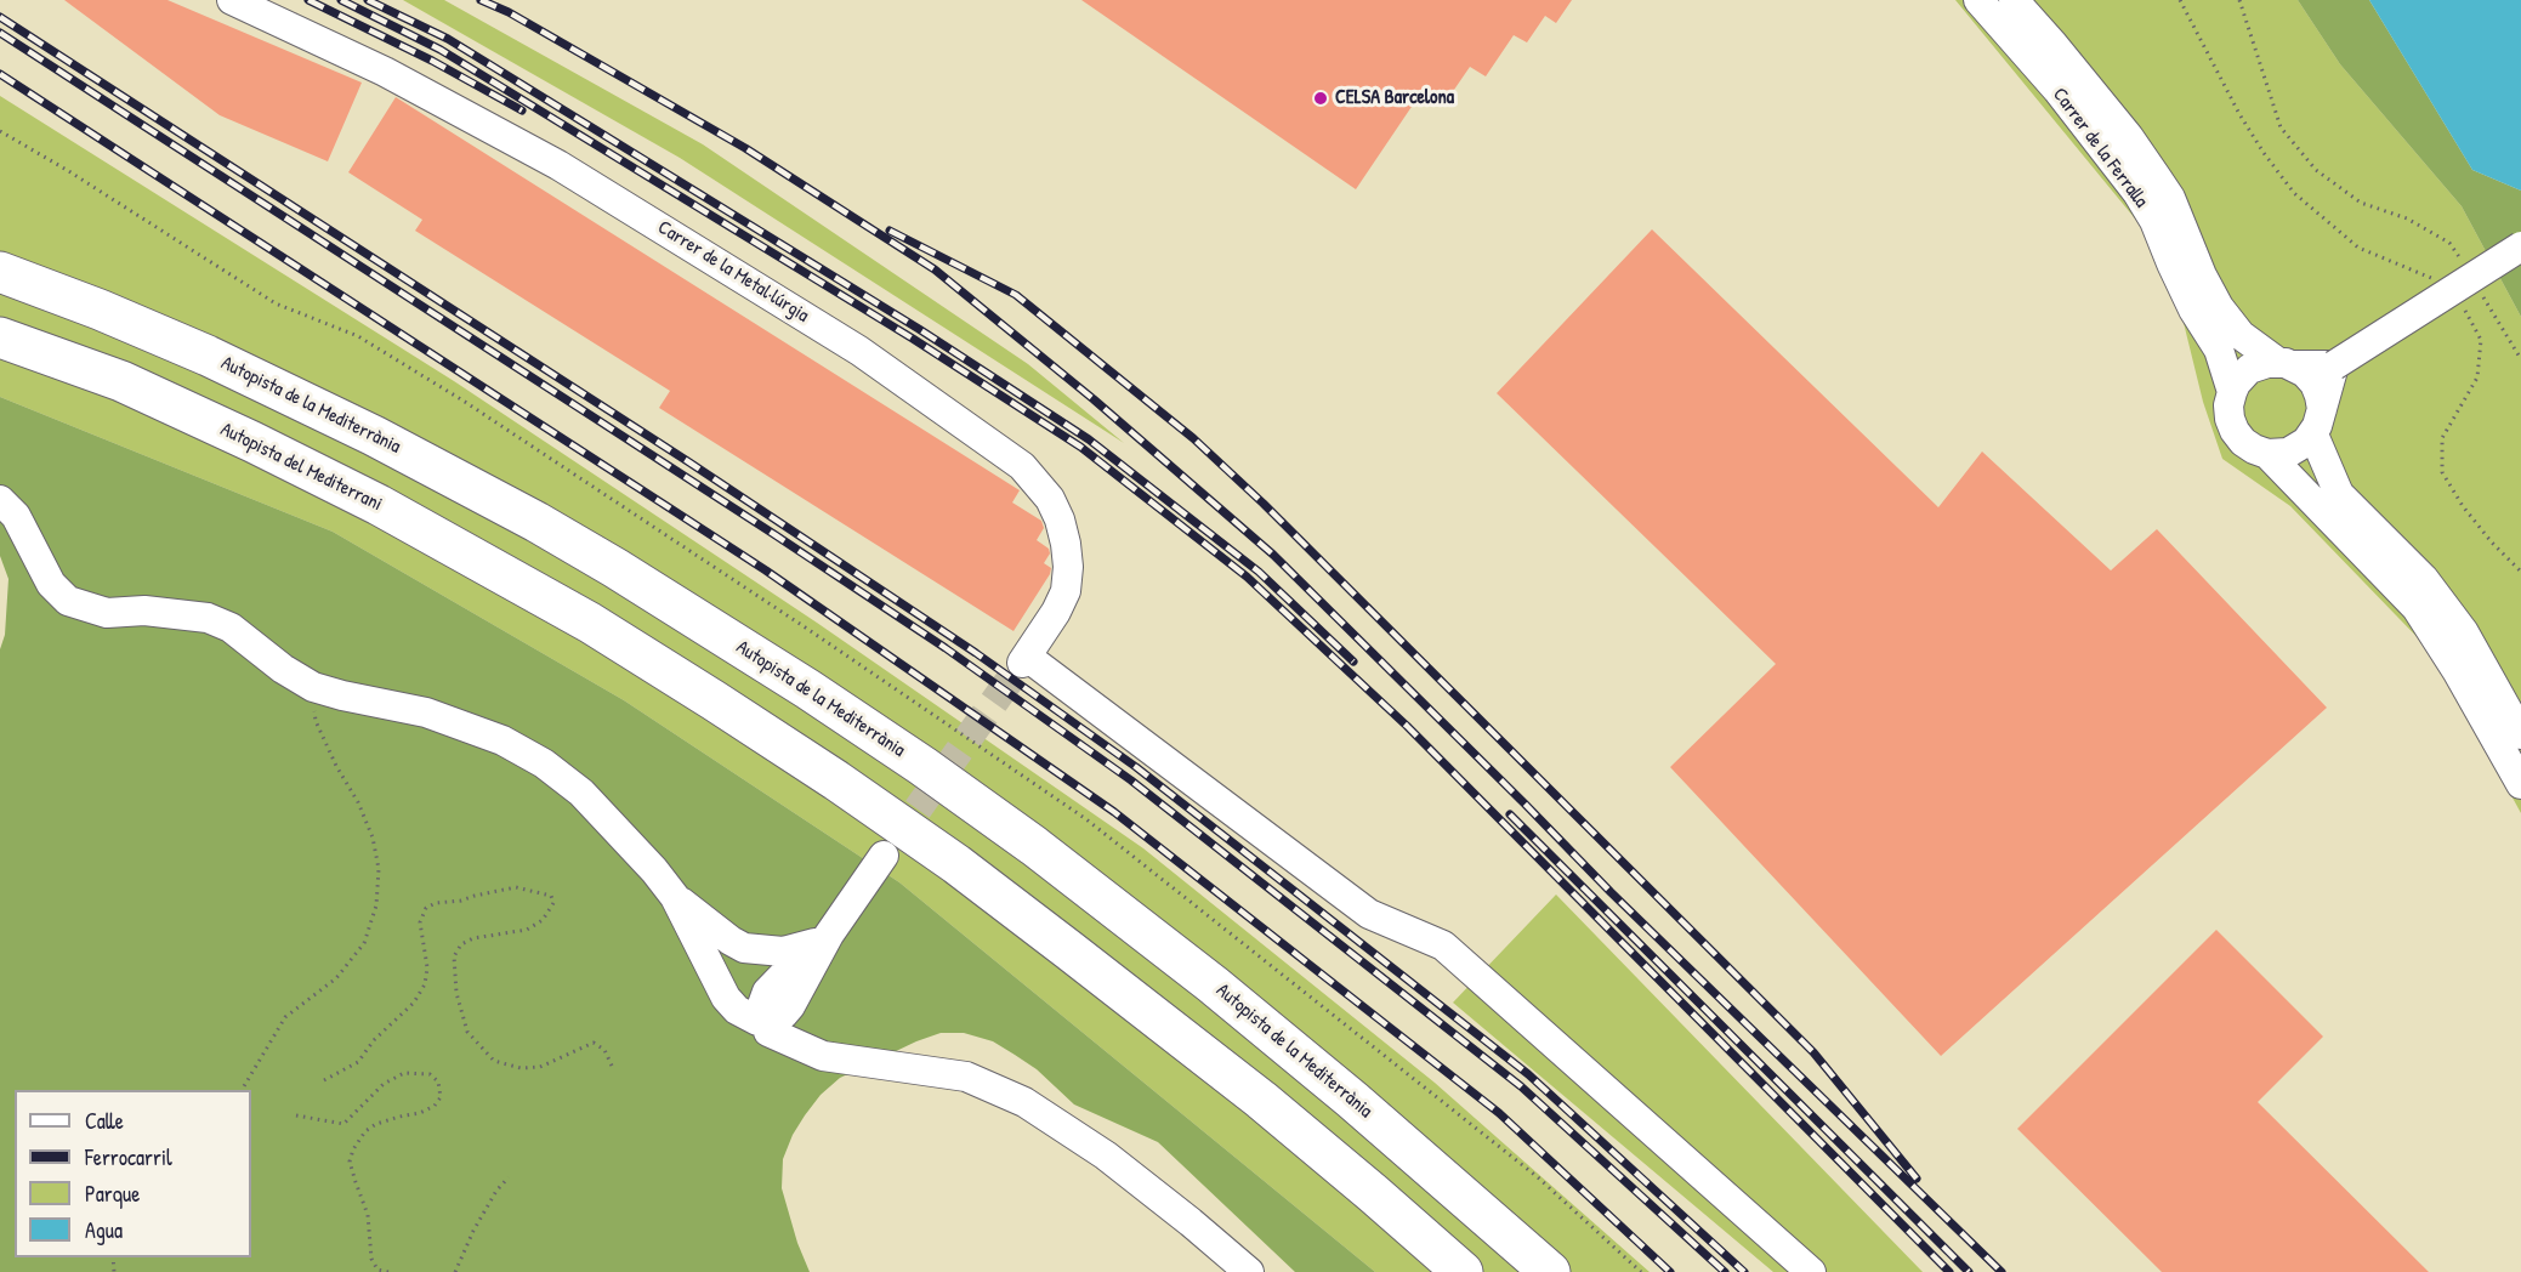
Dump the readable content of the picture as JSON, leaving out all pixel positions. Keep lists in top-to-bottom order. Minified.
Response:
{"streets":{"highway":["Autopista de la Mediterrània","Autopista del Mediterrani"],"street":["Carrer de la Ferralla","Carrer de la Metal·lúrgia"]},"places":["CELSA Barcelona"],"legend":["Calle","Ferrocarril","Parque","Agua"]}
